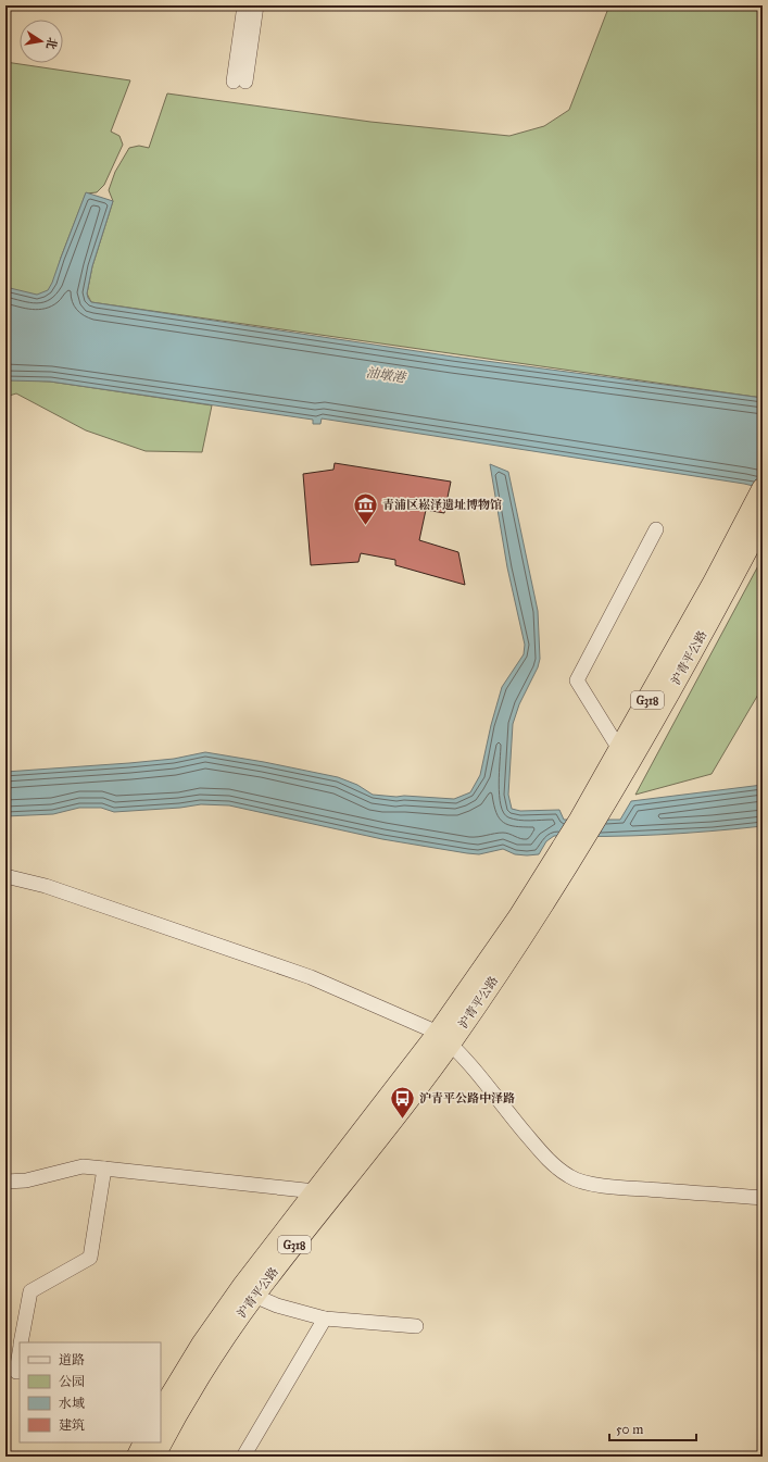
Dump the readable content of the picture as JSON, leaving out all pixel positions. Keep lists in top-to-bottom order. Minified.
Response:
{"streets":{"highway":["沪青平公路","G318"]},"water":["油墩港"],"places":{"museum":["青浦区崧泽遗址博物馆"],"bus stop":["沪青平公路中泽路"]},"legend":["道路","公园","水域","建筑"],"scale_bar":"50 m","north":"right"}
